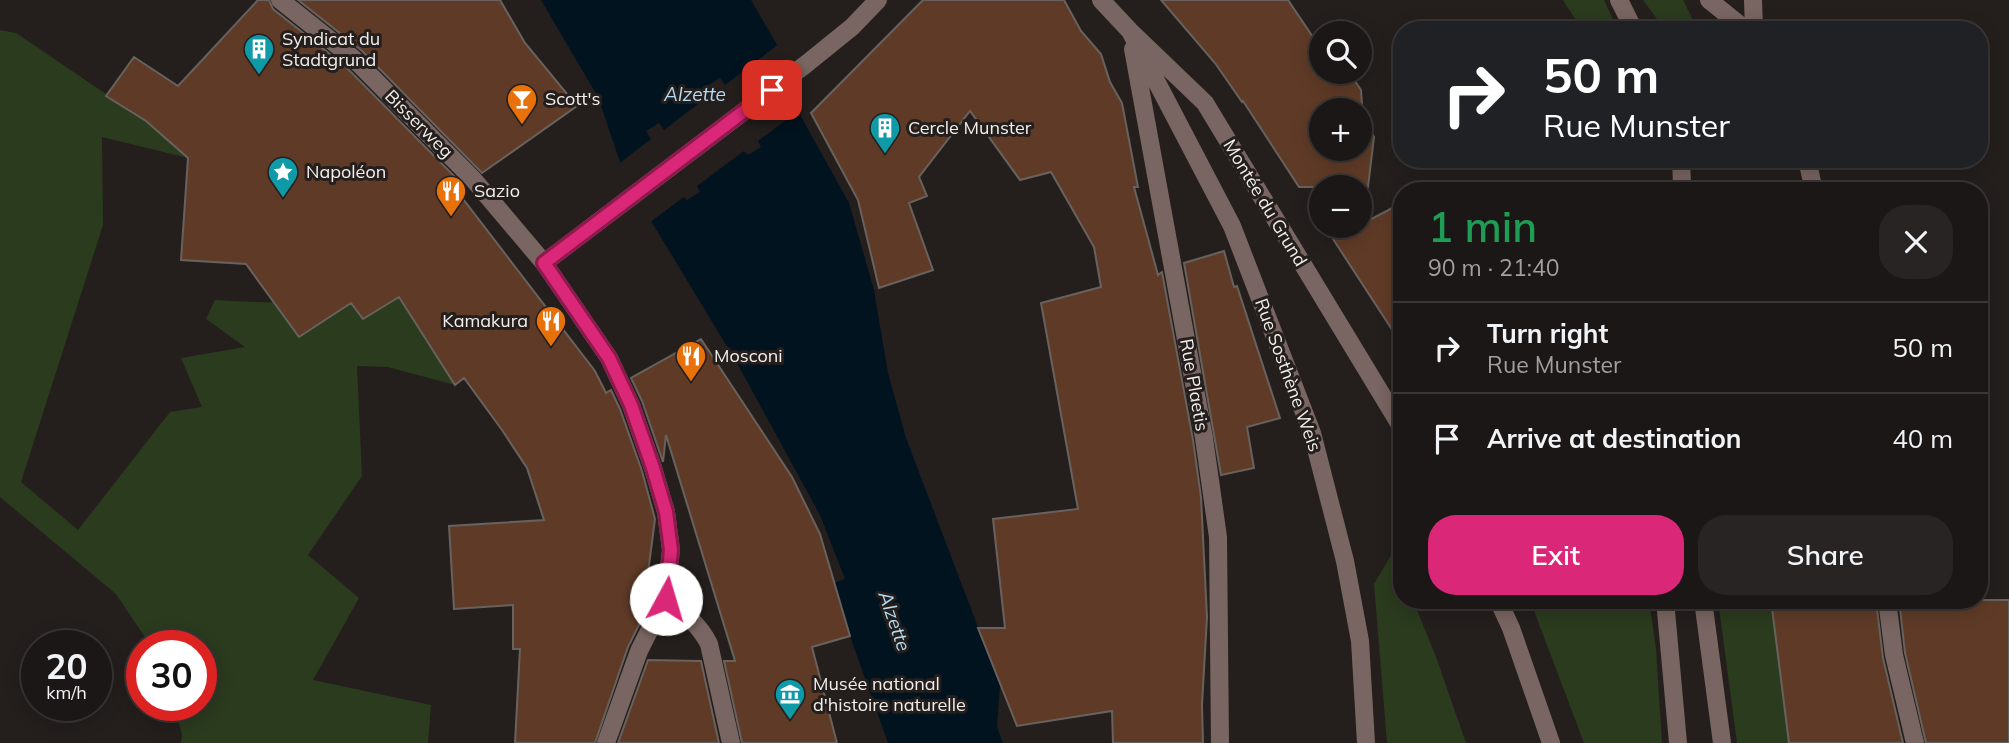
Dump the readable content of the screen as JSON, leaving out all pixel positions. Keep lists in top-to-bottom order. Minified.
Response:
{"streets":{"street":["Bisserweg","Montée du Grund","Rue Sosthène Weis","Rue Plaetis"]},"crossings":[["Montée du Grund","Rue Sosthène Weis"],["Montée du Grund","Rue Plaetis"],["Rue Sosthène Weis","Rue Plaetis"]],"water":["Alzette"],"places":{"building":["Syndicat du Stadtgrund","Cercle Munster"],"bar":["Scott's"],"place":["Napoléon"],"restaurant":["Sazio","Kamakura","Mosconi"],"museum":["Musée national d'histoire naturelle"]},"page":{"map_buttons":["+","−"],"turn":["50 m","Rue Munster"],"heading":["1 min","90 m · 21:40"],"list":[{"name":"Turn right","note":"Rue Munster","value":"50 m"},{"name":"Arrive at destination","value":"40 m"}],"buttons":["Exit","Share"],"speed":"20 km/h","limit":"30"}}
